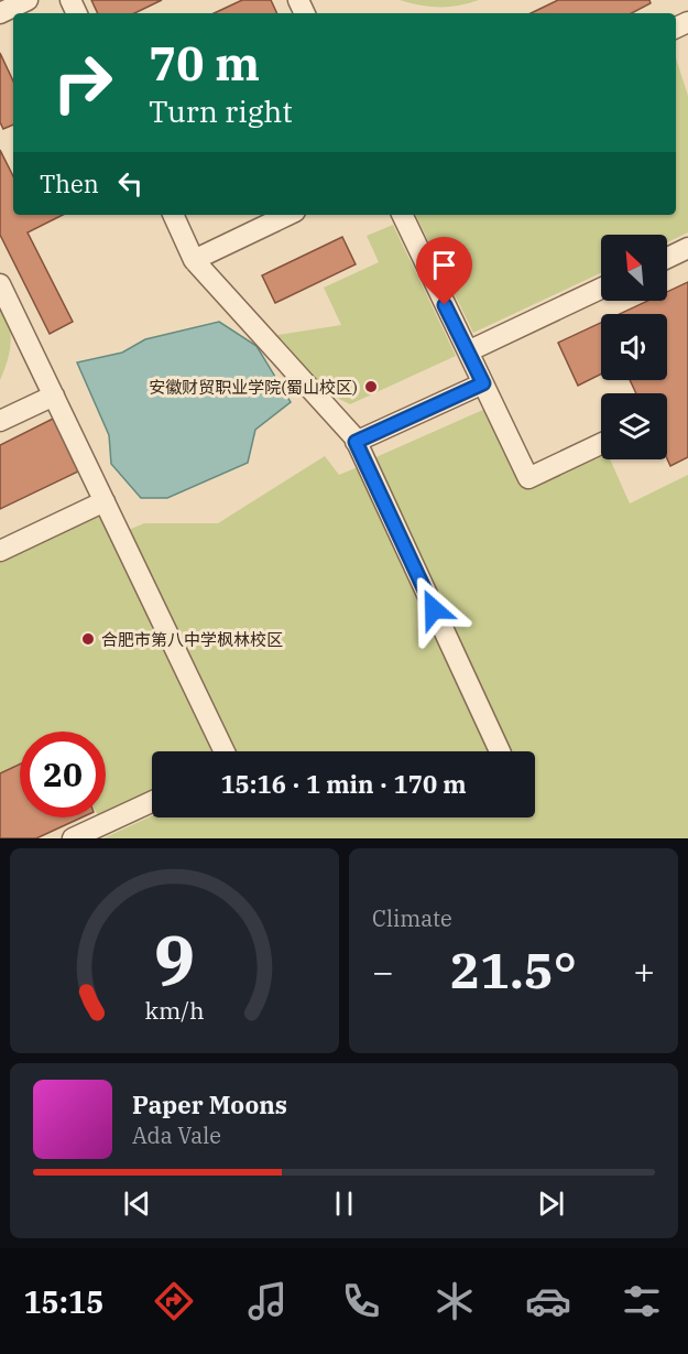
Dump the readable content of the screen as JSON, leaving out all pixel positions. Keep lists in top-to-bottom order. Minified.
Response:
{"places":["安徽财贸职业学院(蜀山校区)","合肥市第八中学枫林校区"],"north":"top left","page":{"turn":["70 m","Turn right"],"then":"Then","limit":"20","trip":"15:16 · 1 min · 170 m","tile":"Climate","heat":["−","21.5°","+"],"song":["Paper Moons","Ada Vale"],"tabs":"15:15","gauge":["9","km/h"]}}
